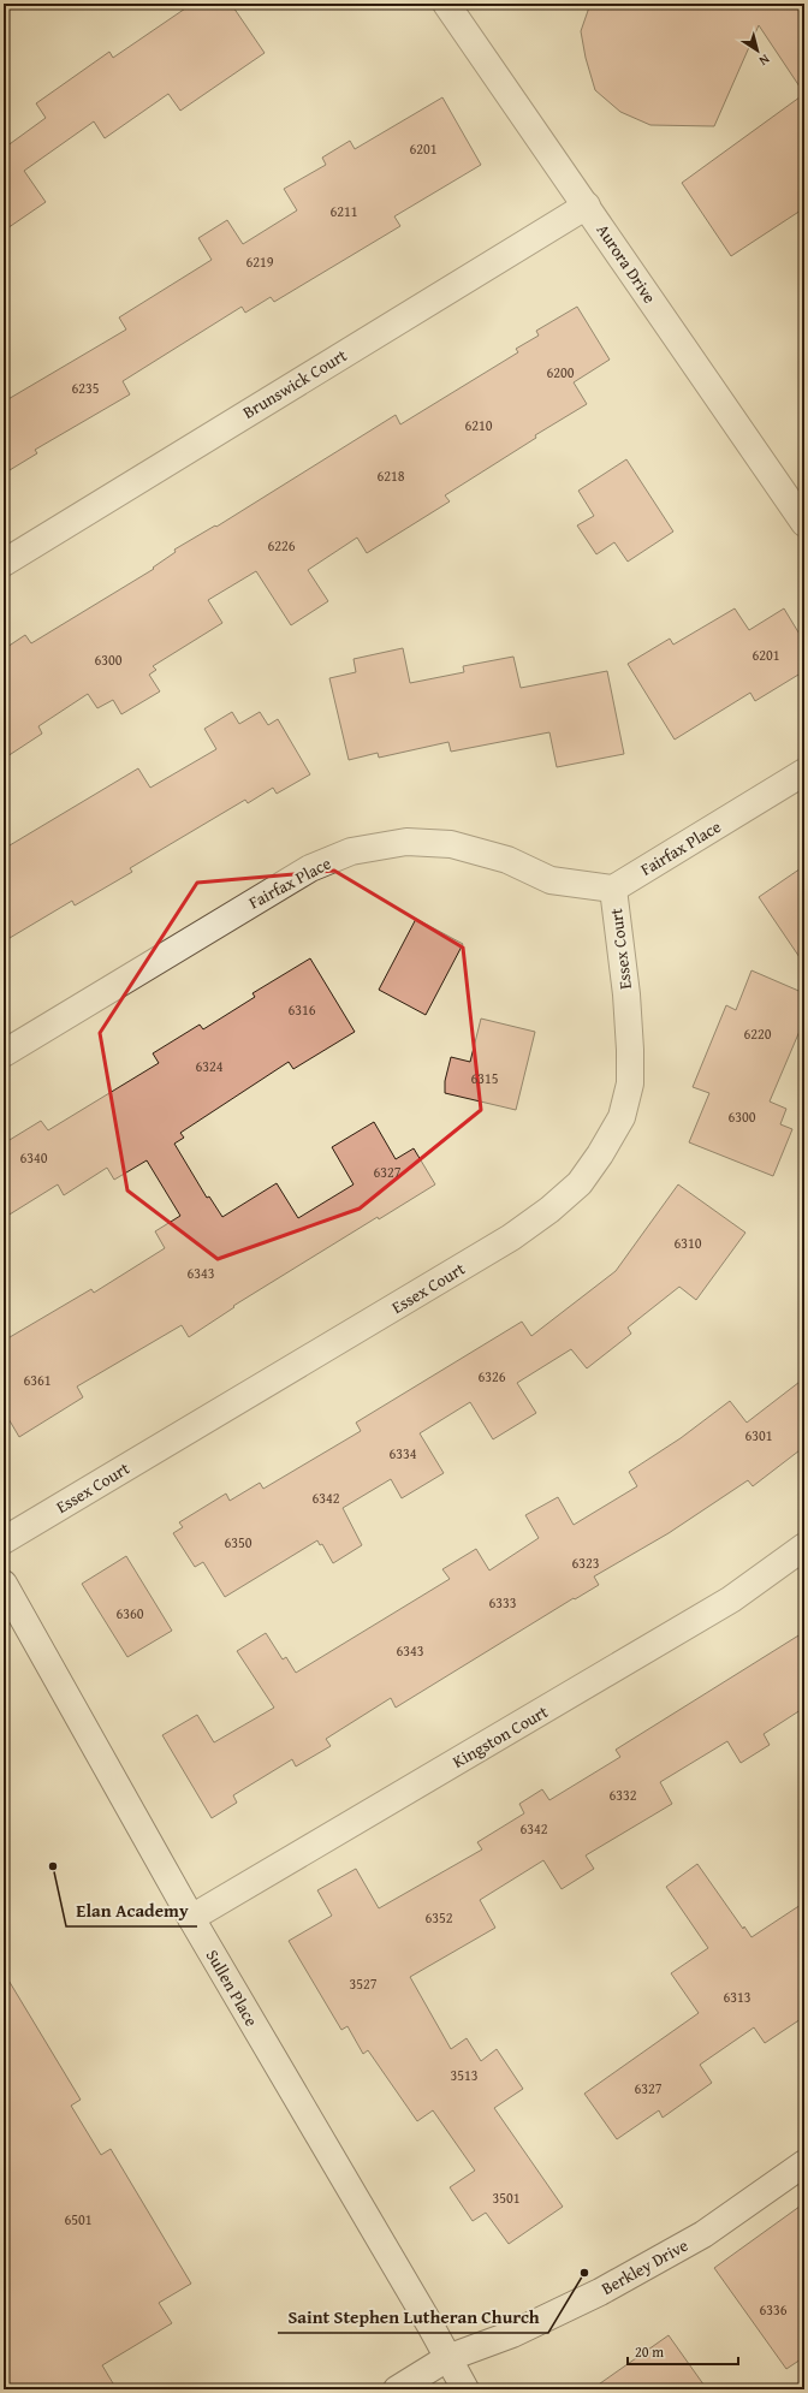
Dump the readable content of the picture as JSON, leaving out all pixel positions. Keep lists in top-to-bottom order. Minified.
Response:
{"streets":{"street":["Aurora Drive","Brunswick Court","Fairfax Place","Essex Court","Kingston Court","Sullen Place","Berkley Drive"]},"crossings":[["Aurora Drive","Brunswick Court"],["Fairfax Place","Essex Court"],["Kingston Court","Sullen Place"],["Sullen Place","Berkley Drive"]],"places":["Elan Academy","Saint Stephen Lutheran Church"],"house_numbers":["6201","6211","6219","6200","6235","6210","6218","6226","6201","6300","6316","6220","6324","6315","6300","6340","6327","6310","6343","6326","6361","6301","6334","6342","6350","6323","6333","6360","6343","6332","6342","6352","3527","6313","3513","6327","3501","6501","6336"],"scale_bar":"20 m","north":"bottom right"}
